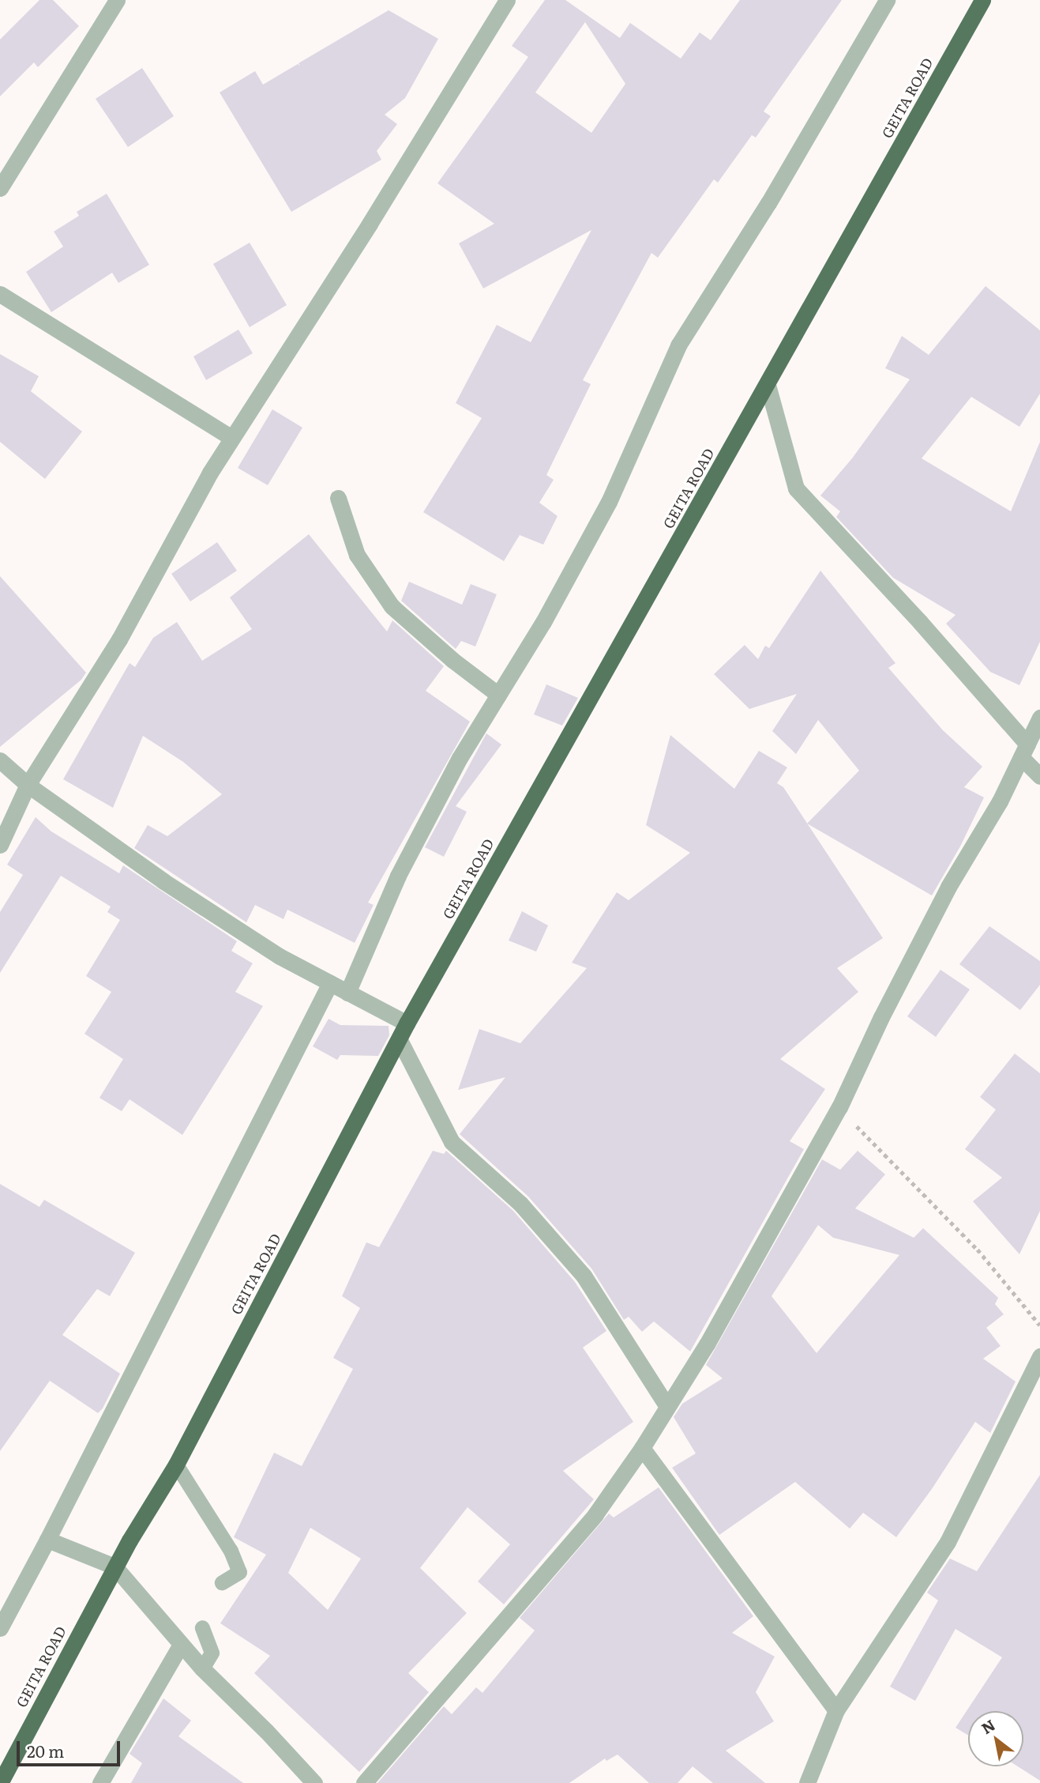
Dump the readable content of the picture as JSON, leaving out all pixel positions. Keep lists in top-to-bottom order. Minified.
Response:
{"streets":{"highway":["GEITA ROAD"]},"scale_bar":"20 m","north":"top left"}
